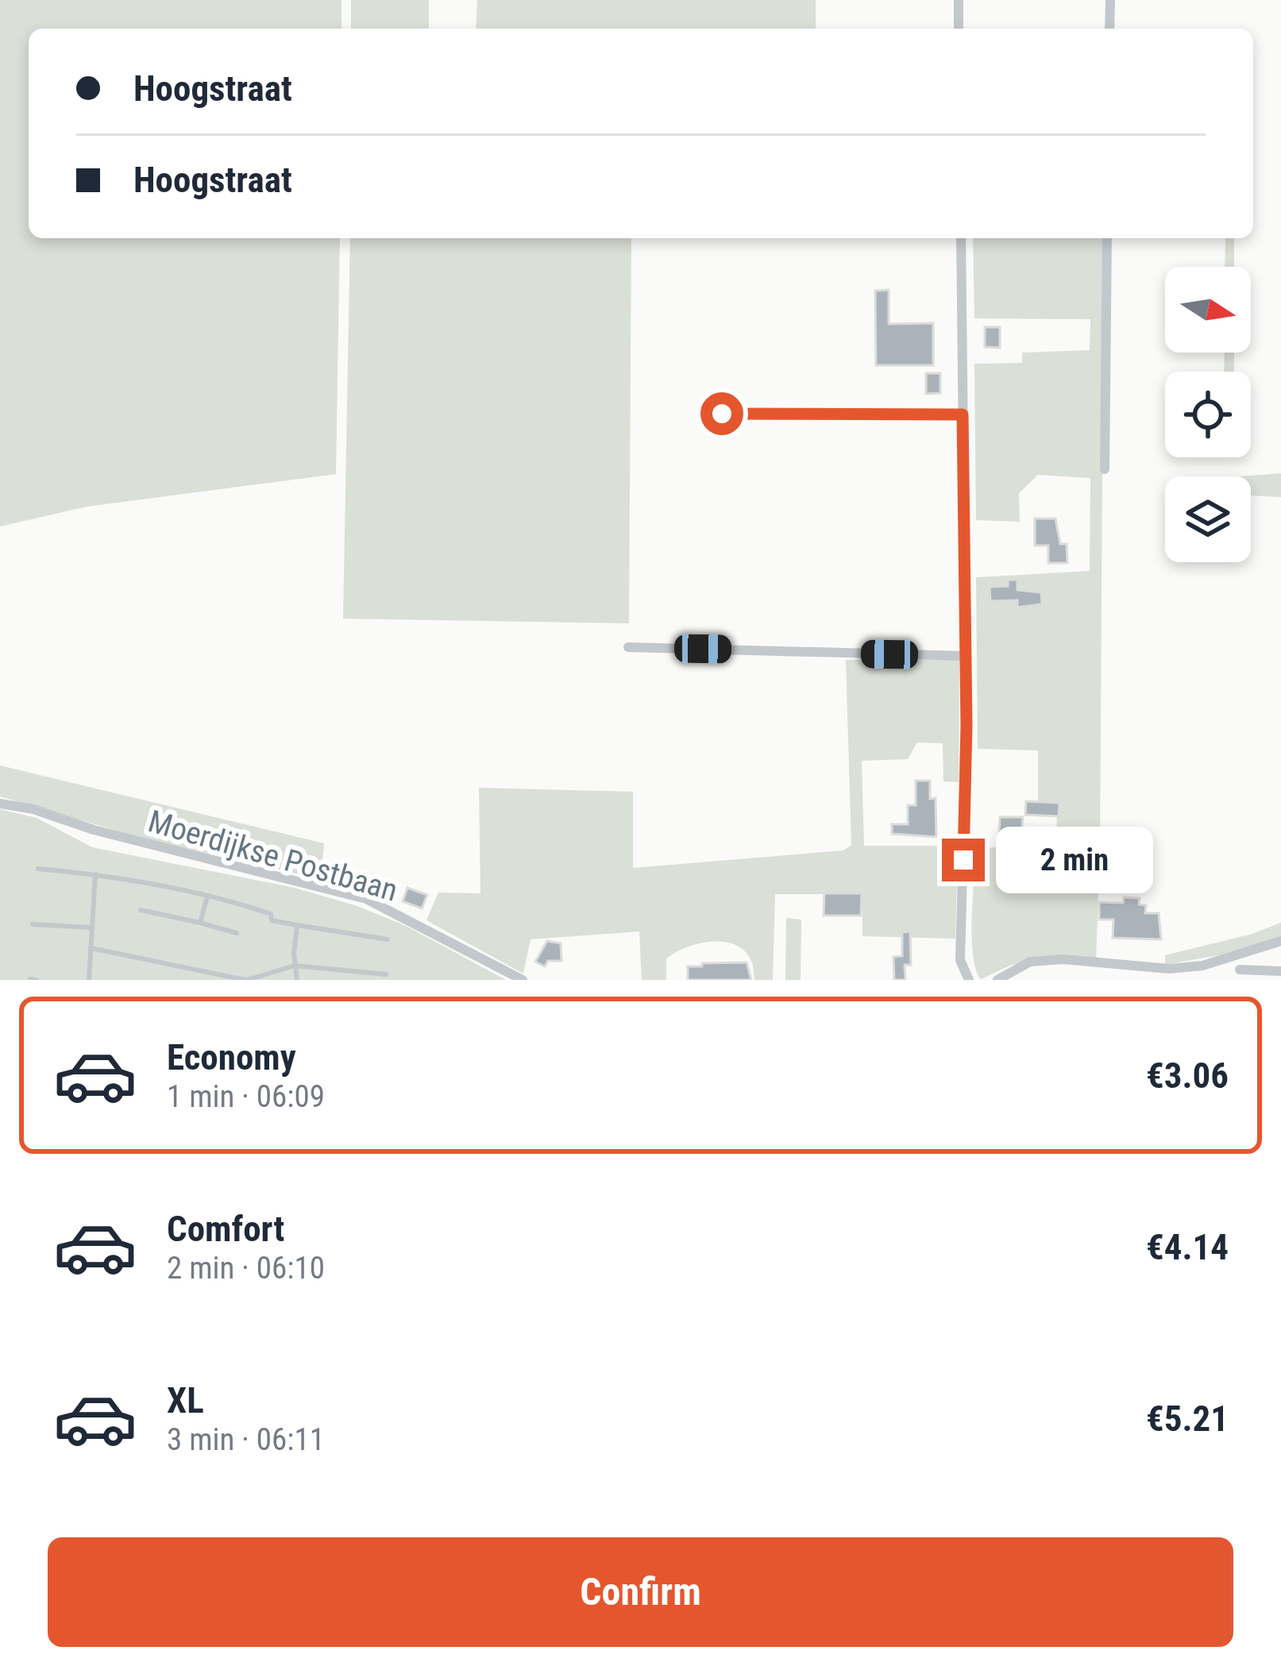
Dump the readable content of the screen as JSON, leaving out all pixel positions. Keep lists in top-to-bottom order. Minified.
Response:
{"streets":{"street":["Moerdijkse Postbaan"]},"north":"right","page":{"banner":["Hoogstraat","Hoogstraat"],"bubble":"2 min","list":[{"name":"Economy","note":"1 min · 06:09","value":"€3.06"},{"name":"Comfort","note":"2 min · 06:10","value":"€4.14"},{"name":"XL","note":"3 min · 06:11","value":"€5.21"}],"buttons":"Confirm"}}
